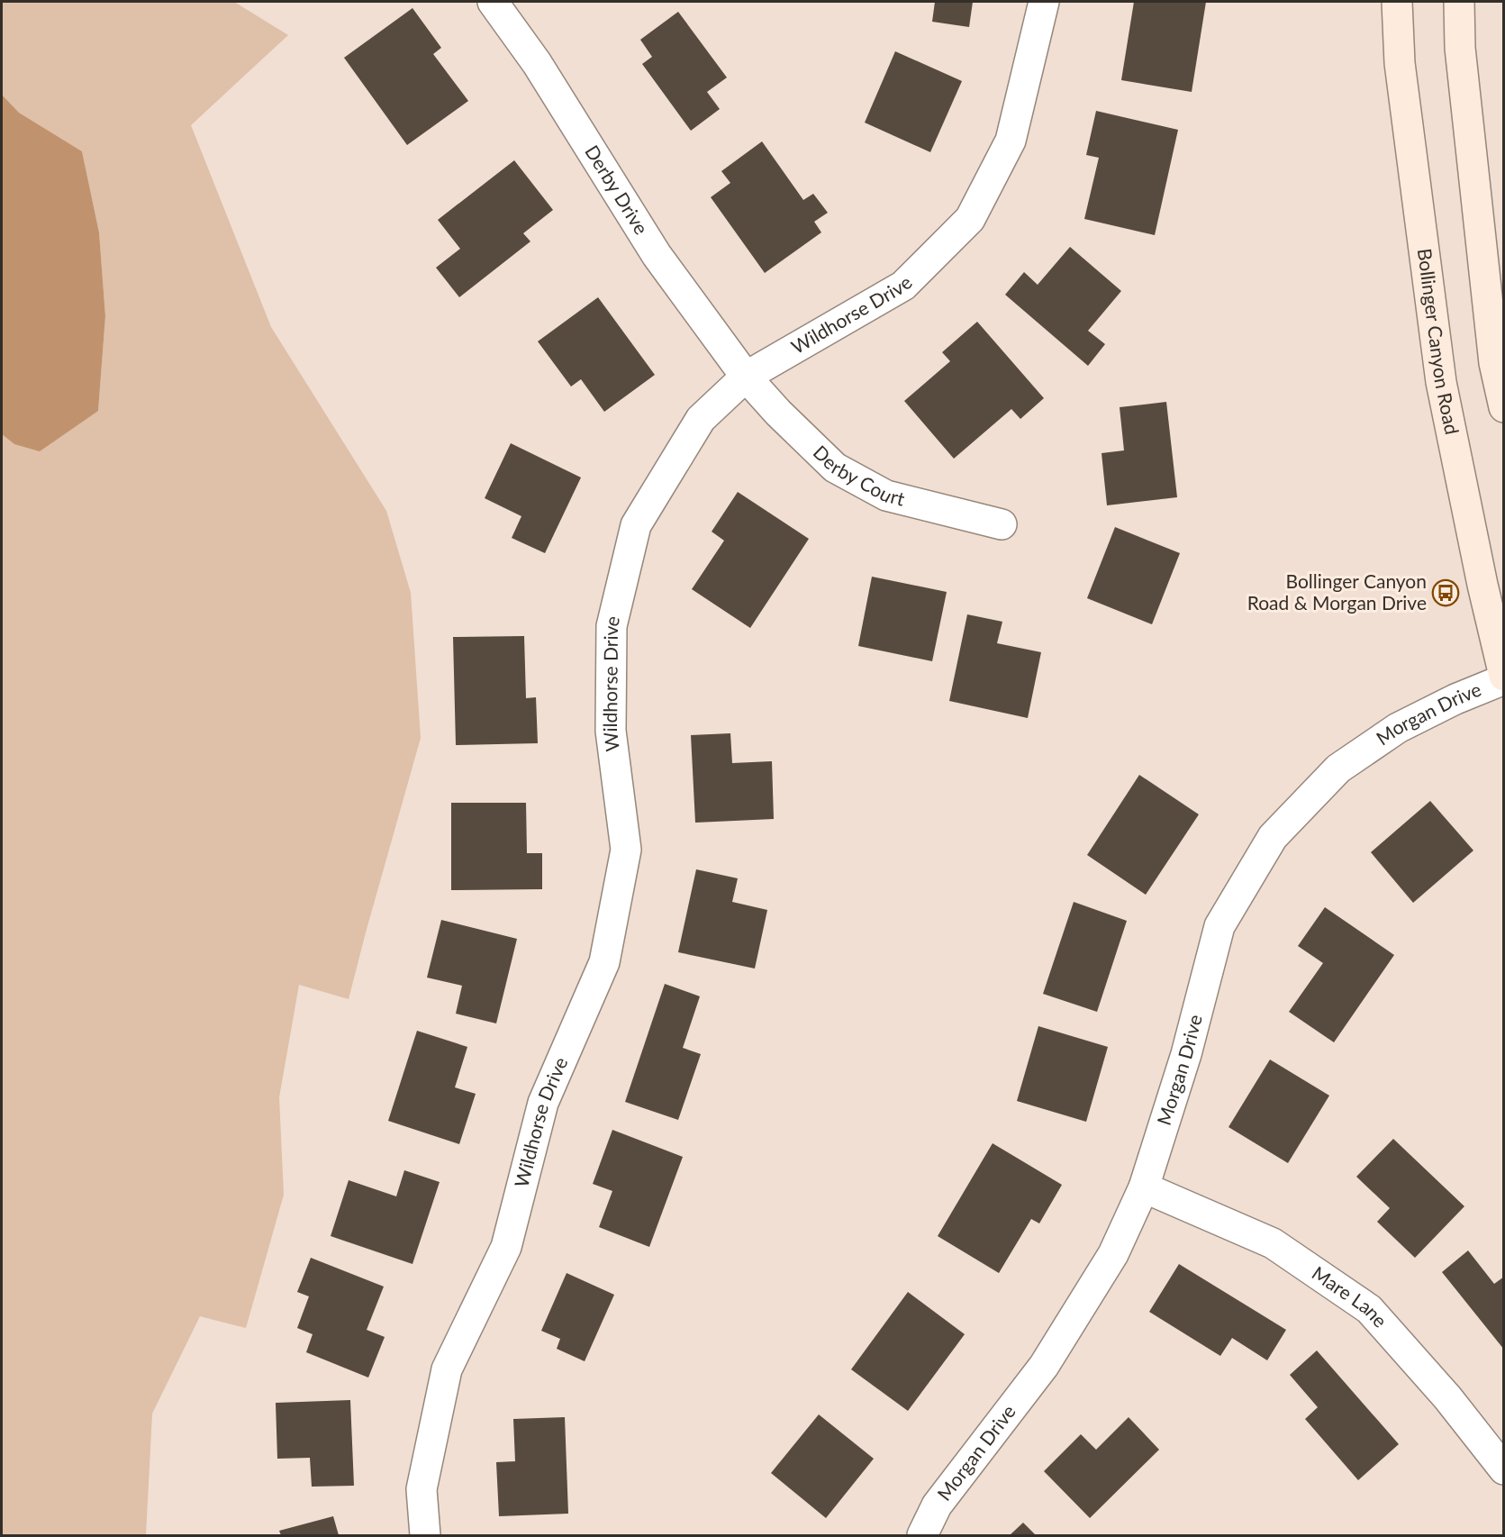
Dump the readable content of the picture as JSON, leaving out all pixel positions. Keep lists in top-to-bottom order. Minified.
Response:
{"streets":{"main road":["Bollinger Canyon Road"],"street":["Derby Drive","Wildhorse Drive","Derby Court","Morgan Drive","Mare Lane"]},"crossings":[["Derby Drive","Wildhorse Drive"],["Derby Drive","Derby Court"],["Wildhorse Drive","Derby Court"],["Bollinger Canyon Road","Morgan Drive"],["Morgan Drive","Mare Lane"]],"places":{"bus stop":["Bollinger Canyon Road & Morgan Drive"]}}
